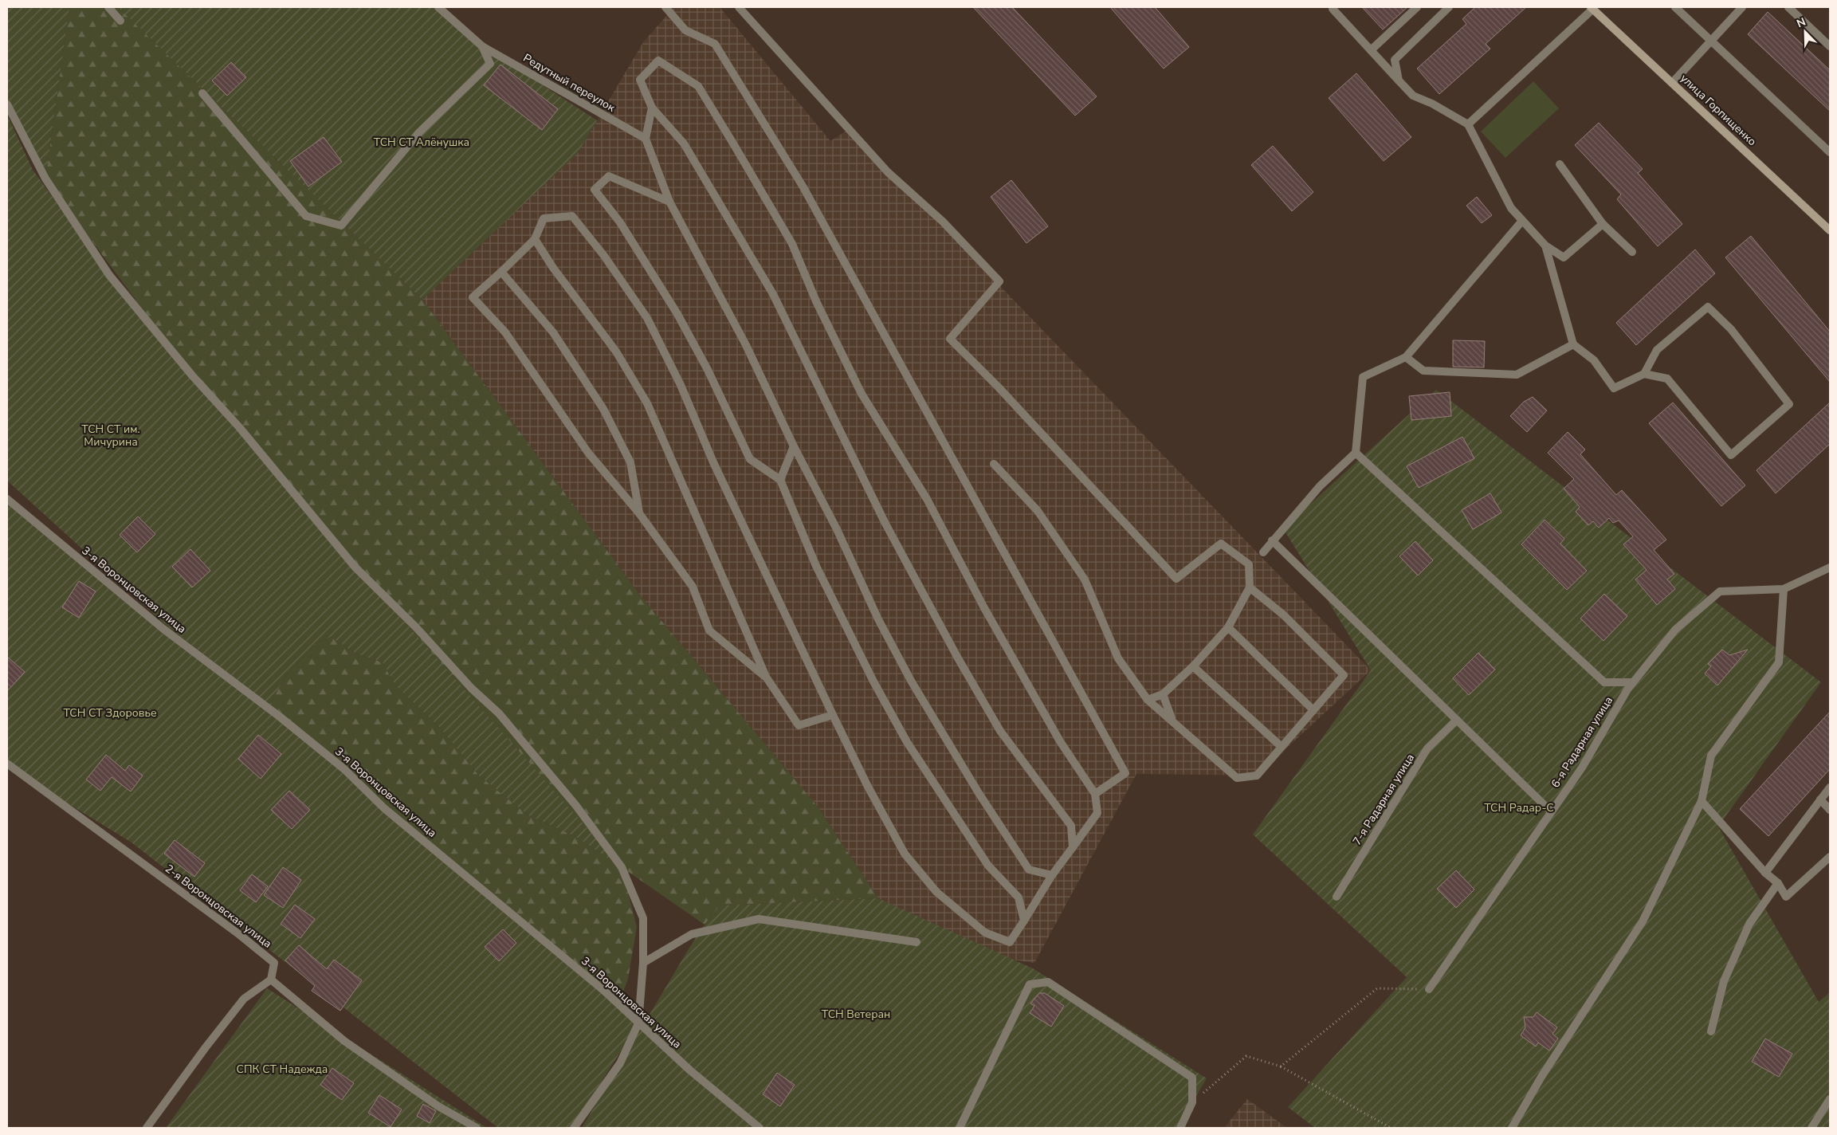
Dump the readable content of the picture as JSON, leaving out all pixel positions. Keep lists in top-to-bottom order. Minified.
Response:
{"streets":{"main road":["улица Горпищенко"],"street":["Редутный переулок","3-я Воронцовская улица","6-я Радарная улица","7-я Радарная улица","2-я Воронцовская улица"]},"parks":["ТСН СТ Алёнушка","ТСН СТ им. Мичурина","ТСН СТ Здоровье","ТСН Радар-С","ТСН Ветеран","СПК СТ Надежда"],"north":"top left"}
